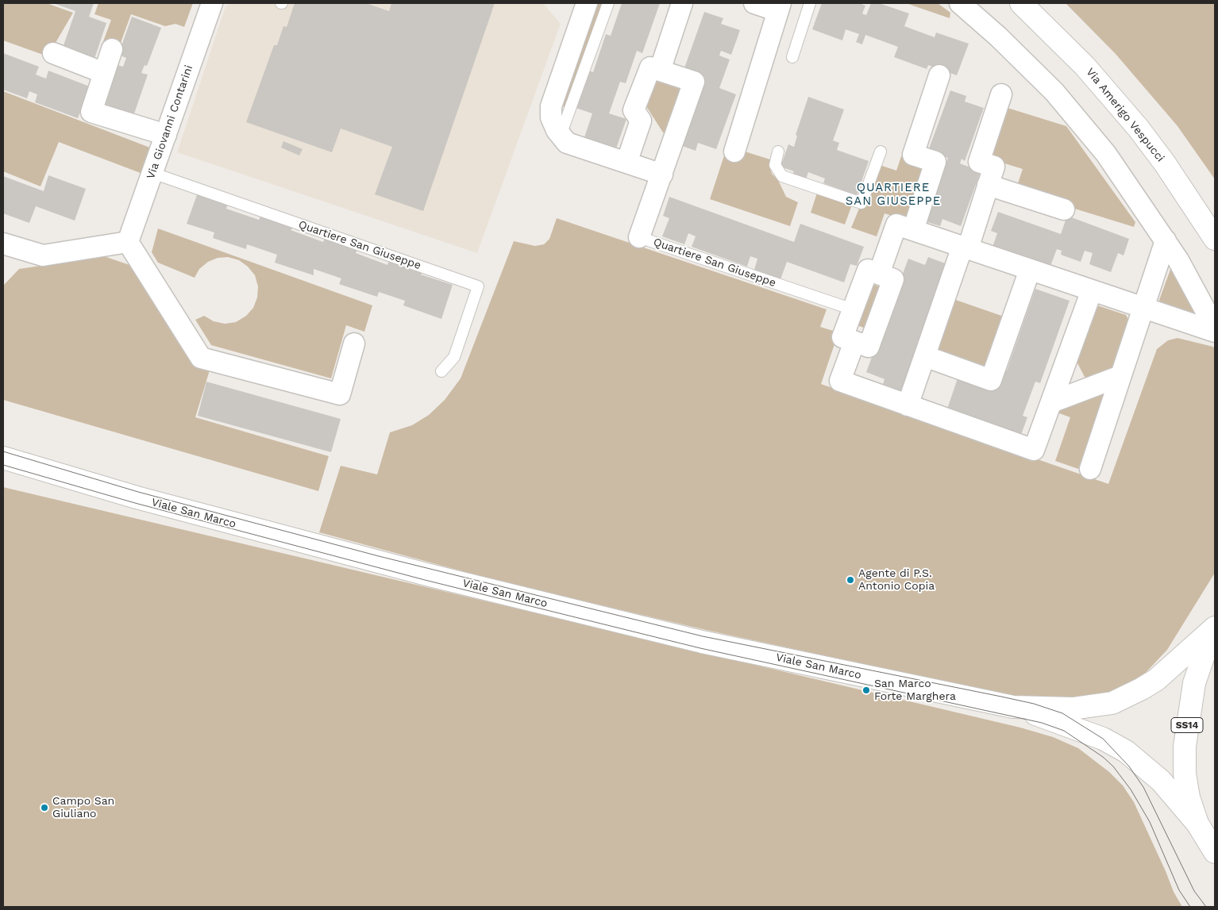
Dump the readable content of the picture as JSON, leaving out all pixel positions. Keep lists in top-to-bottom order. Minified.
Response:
{"streets":{"street":["Via Amerigo Vespucci","Via Giovanni Contarini","Quartiere San Giuseppe","Viale San Marco","SS14"]},"crossings":[["Via Giovanni Contarini","Quartiere San Giuseppe"],["Viale San Marco","SS14"]],"districts":["QUARTIERE SAN GIUSEPPE"],"places":["Agente di P.S. Antonio Copia","San Marco Forte Marghera","Campo San Giuliano"]}
